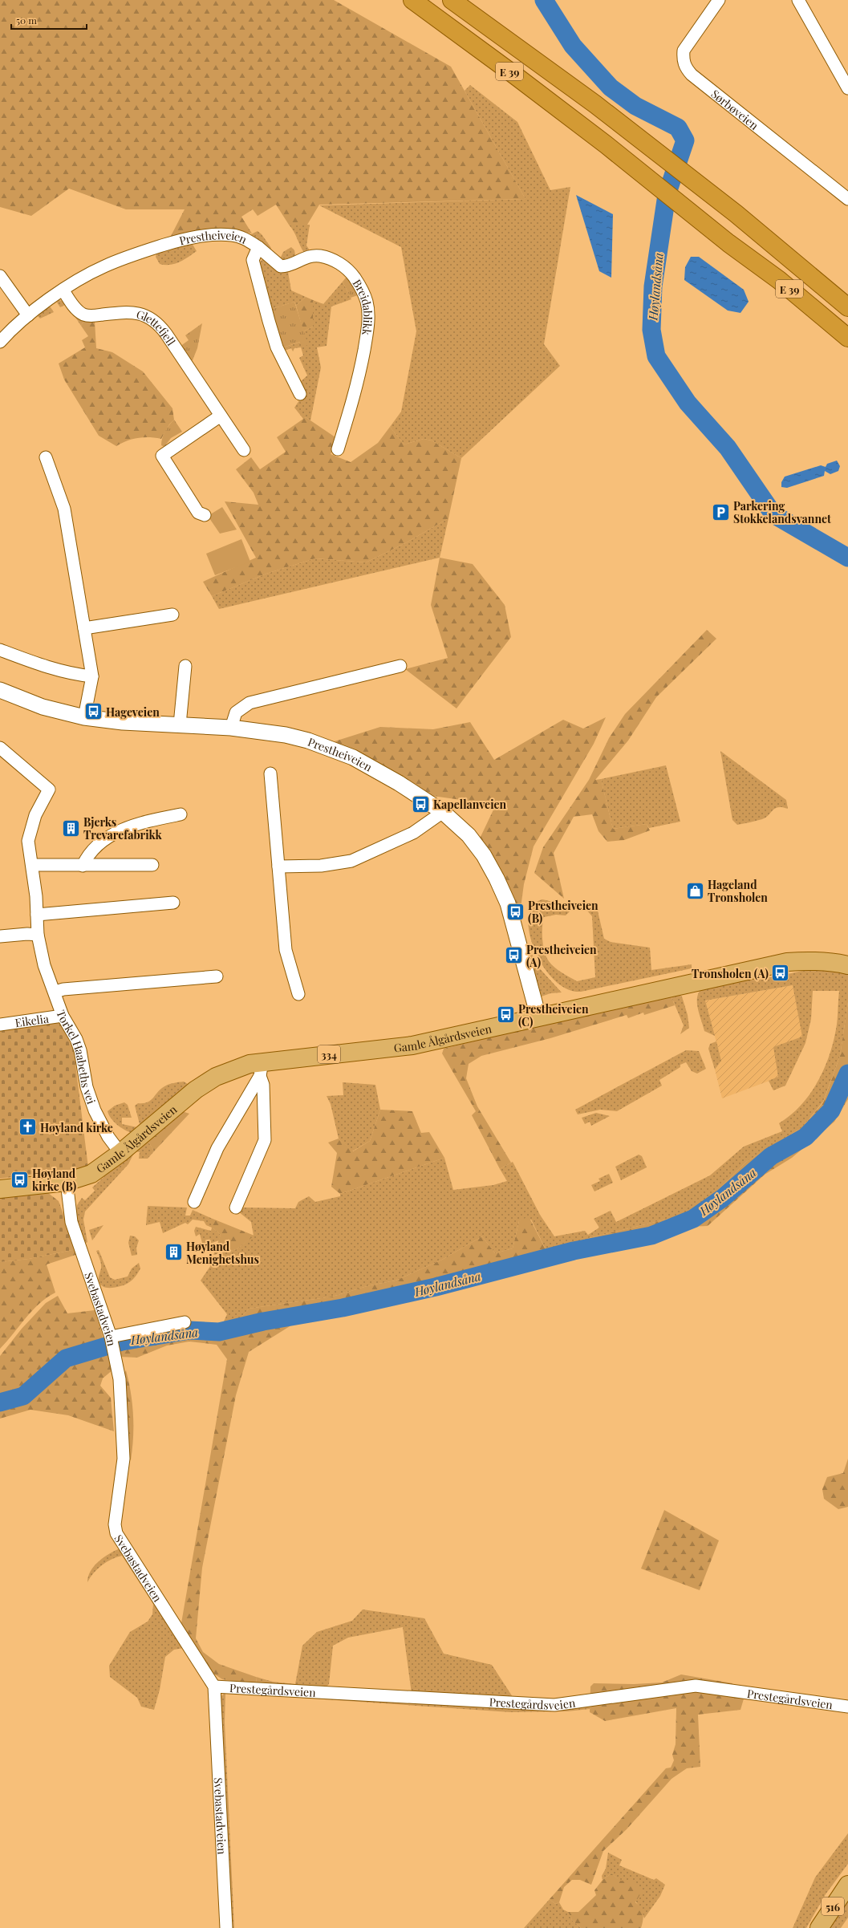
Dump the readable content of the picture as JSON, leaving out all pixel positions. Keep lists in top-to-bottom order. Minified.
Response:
{"streets":{"highway":["E 39"],"main road":["Gamle Ålgårdsveien","334","516"],"street":["Sørbøveien","Prestheiveien","Breidablikk","Glettefjell","Eikelia","Torkel Haabeths vei","Svebastadveien","Prestegårdsveien"]},"crossings":[["Prestheiveien","Breidablikk"],["Prestheiveien","Glettefjell"],["Prestheiveien","Gamle Ålgårdsveien"],["Eikelia","Torkel Haabeths vei"],["Gamle Ålgårdsveien","Torkel Haabeths vei"],["Gamle Ålgårdsveien","Svebastadveien"],["Svebastadveien","Prestegårdsveien"]],"water":["Høylandsåna"],"places":{"parking":["Parkering Stokkelandsvannet"],"bus stop":["Hageveien","Kapellanveien","Prestheiveien (B)","Prestheiveien (A)","Tronsholen (A)","Prestheiveien (C)","Høyland kirke (B)"],"building":["Bjerks Trevarefabrikk","Høyland Menighetshus"],"shop":["Hageland Tronsholen"],"church":["Høyland kirke"]},"scale_bar":"50 m"}
